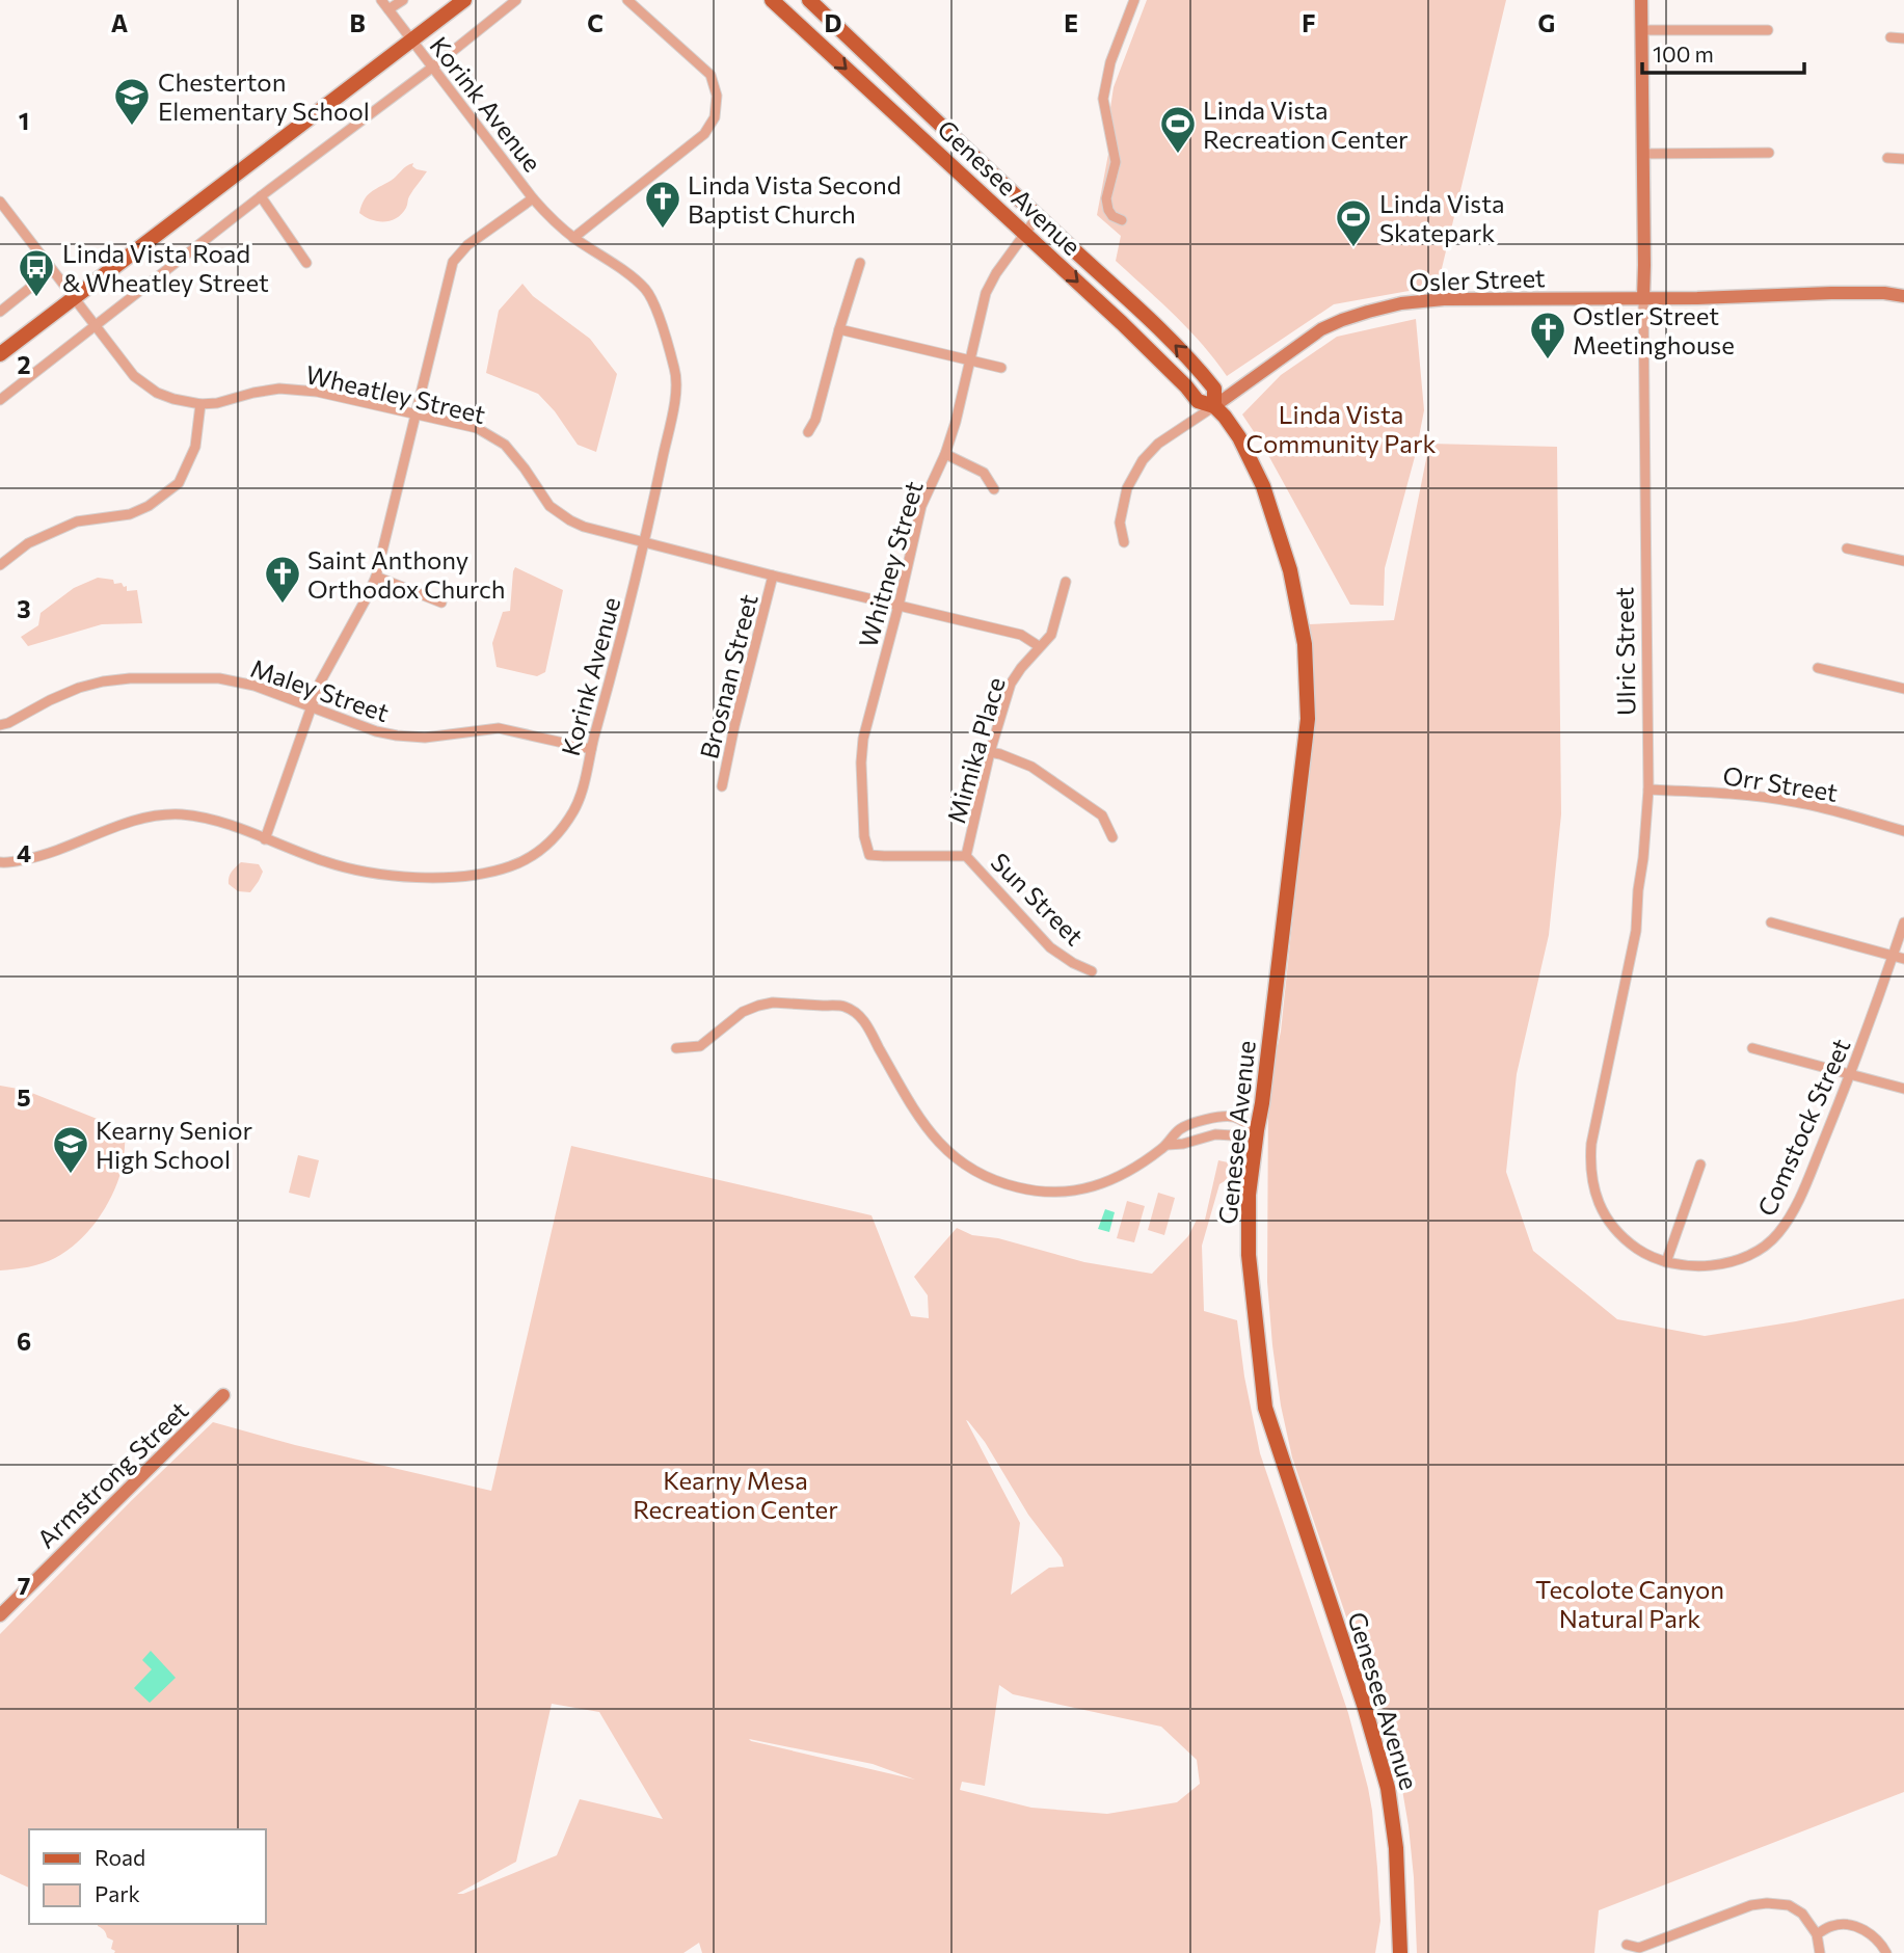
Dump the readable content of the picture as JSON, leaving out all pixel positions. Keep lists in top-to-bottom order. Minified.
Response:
{"streets":{"main road":["Genesee Avenue"],"street":["Korink Avenue","Osler Street","Wheatley Street","Whitney Street","Ulric Street","Brosnan Street","Maley Street","Mimika Place","Orr Street","Sun Street","Comstock Street","Armstrong Street"]},"crossings":[["Korink Avenue","Wheatley Street"],["Korink Avenue","Maley Street"],["Genesee Avenue","Osler Street"],["Genesee Avenue","Whitney Street"],["Osler Street","Ulric Street"],["Wheatley Street","Whitney Street"],["Wheatley Street","Brosnan Street"],["Wheatley Street","Mimika Place"],["Whitney Street","Sun Street"],["Ulric Street","Orr Street"],["Ulric Street","Comstock Street"],["Mimika Place","Sun Street"]],"parks":["Linda Vista Community Park","Kearny Mesa Recreation Center","Tecolote Canyon Natural Park"],"places":{"school or university":["Chesterton Elementary School","Kearny Senior High School"],"sports":["Linda Vista Recreation Center","Linda Vista Skatepark"],"church":["Linda Vista Second Baptist Church","Ostler Street Meetinghouse","Saint Anthony Orthodox Church"],"bus stop":["Linda Vista Road & Wheatley Street"]},"legend":["Road","Park"],"scale_bar":"100 m","grid":{"columns":["A","B","C","D","E","F","G"],"rows":["1","2","3","4","5","6","7"]}}
